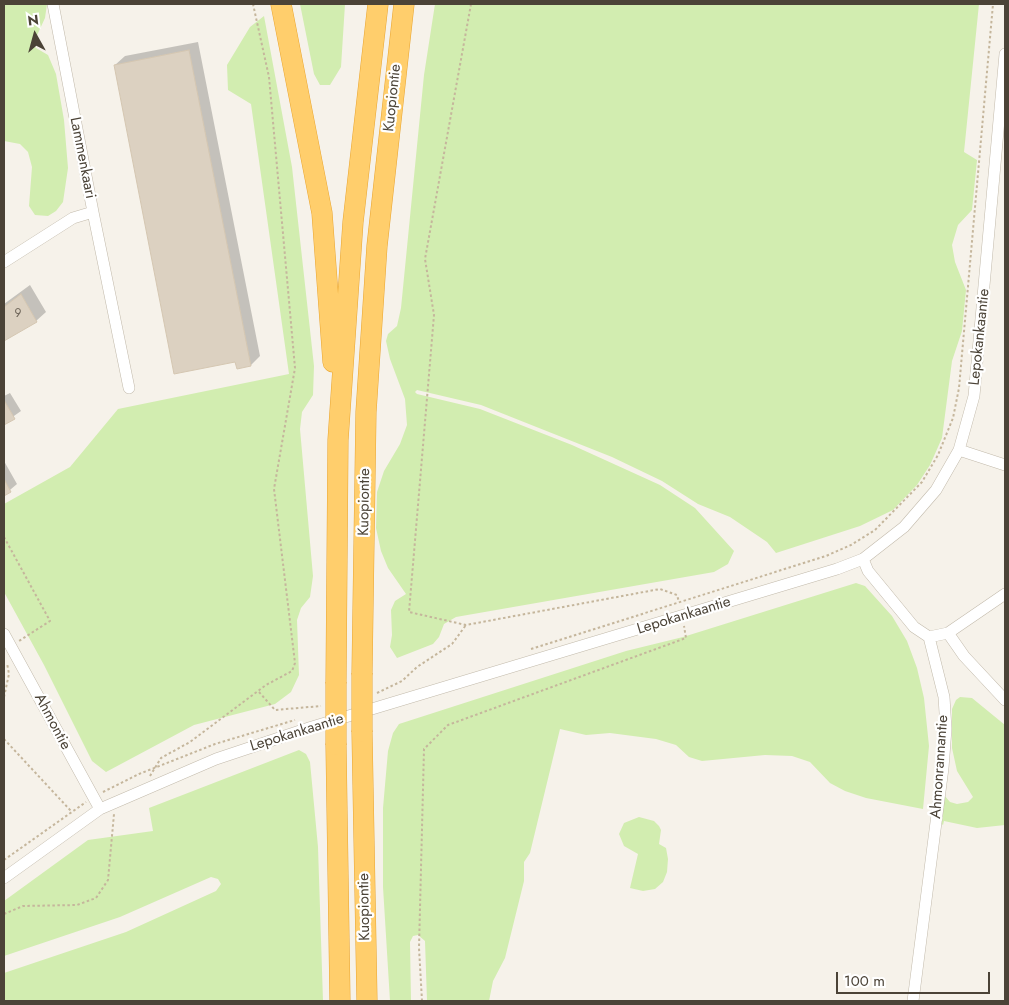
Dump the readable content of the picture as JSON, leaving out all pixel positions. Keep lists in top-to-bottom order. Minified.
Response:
{"streets":{"highway":["Kuopiontie"],"street":["Lammenkaari","Lepokankaantie","Ahmontie","Ahmonrannantie"]},"crossings":[["Lepokankaantie","Ahmontie"]],"house_numbers":["9"],"scale_bar":"100 m","north":"top"}
